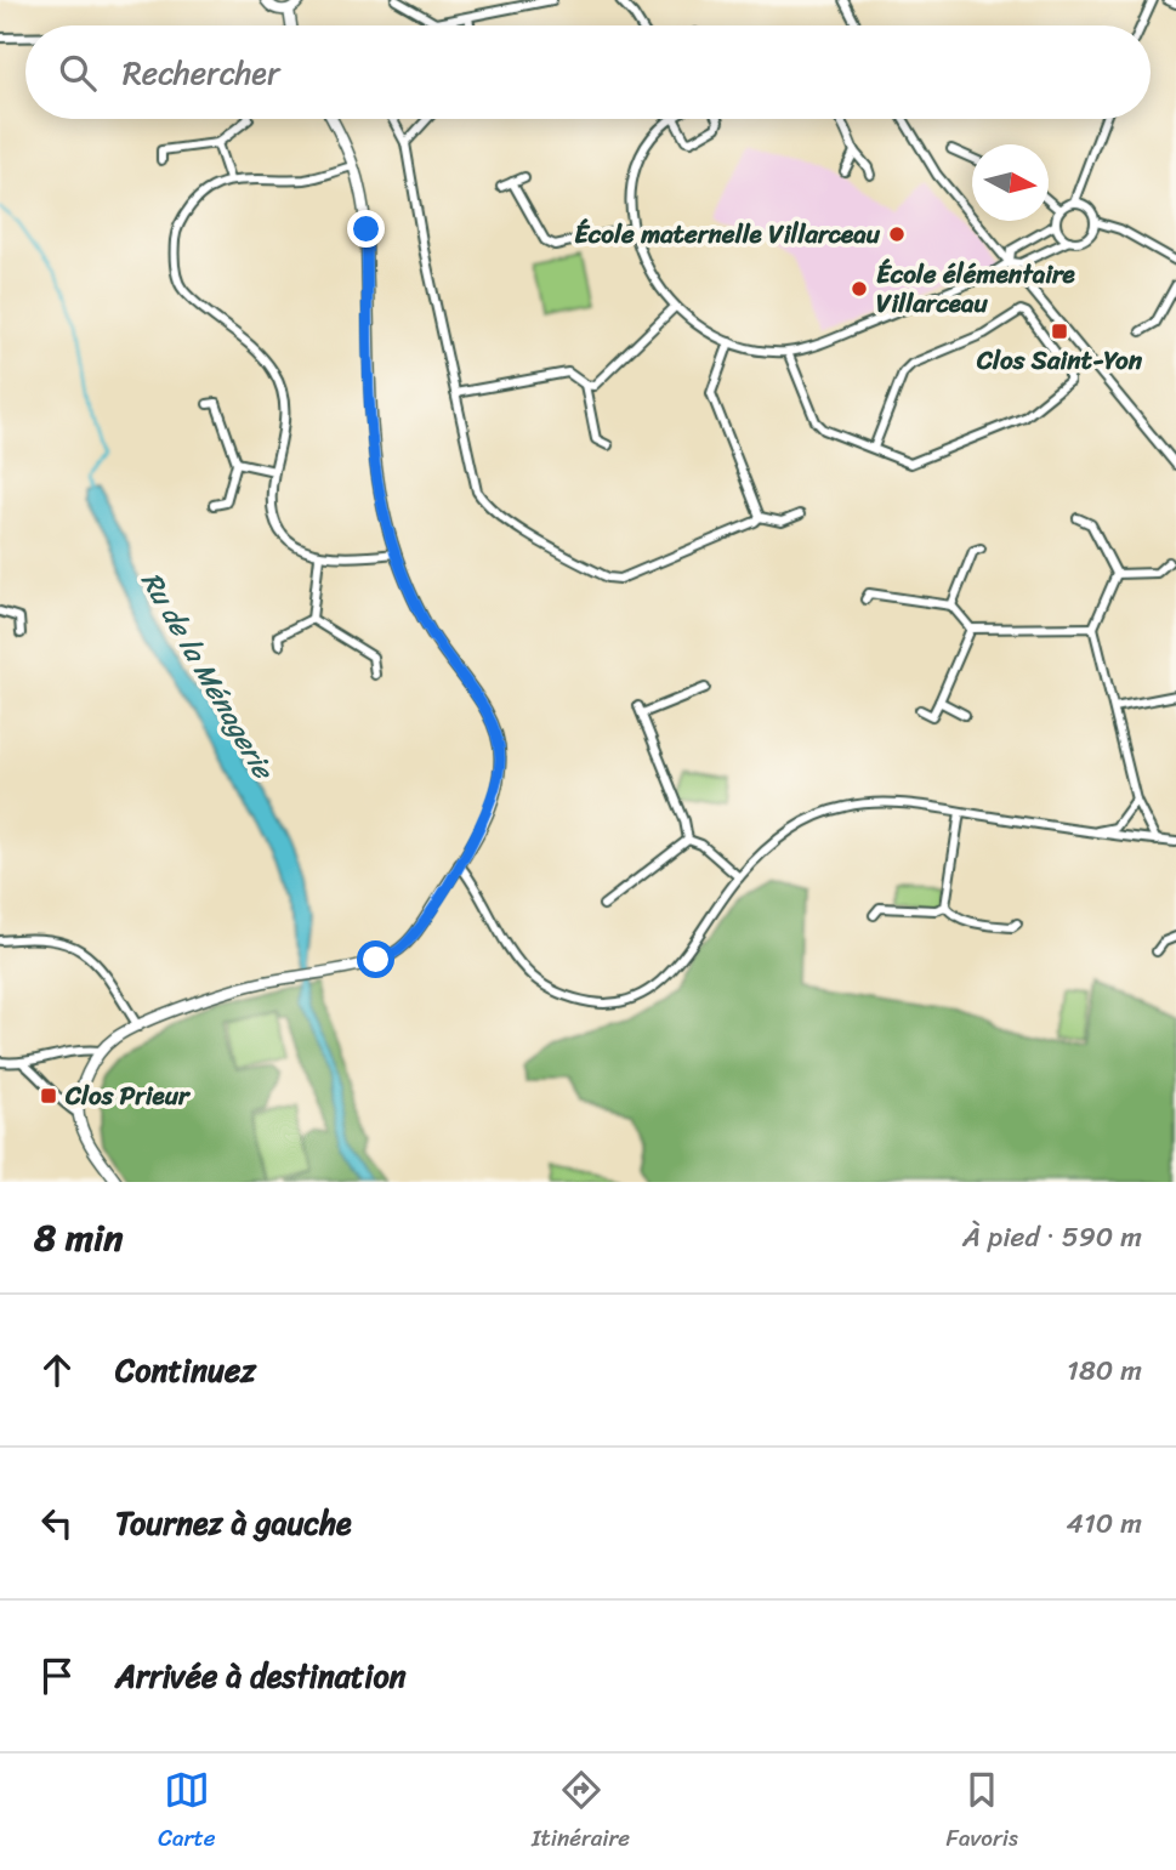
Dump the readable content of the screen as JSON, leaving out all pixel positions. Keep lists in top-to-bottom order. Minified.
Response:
{"water":["Ru de la Ménagerie"],"places":{"other":["École maternelle Villarceau","École élémentaire Villarceau"],"transit":["Clos Saint-Yon","Clos Prieur"]},"north":"right","page":{"search":"Rechercher","heading":["8 min","À pied · 590 m"],"list":[["Continuez","180 m"],["Tournez à gauche","410 m"],"Arrivée à destination"],"nav":["Carte","Itinéraire","Favoris"]}}
